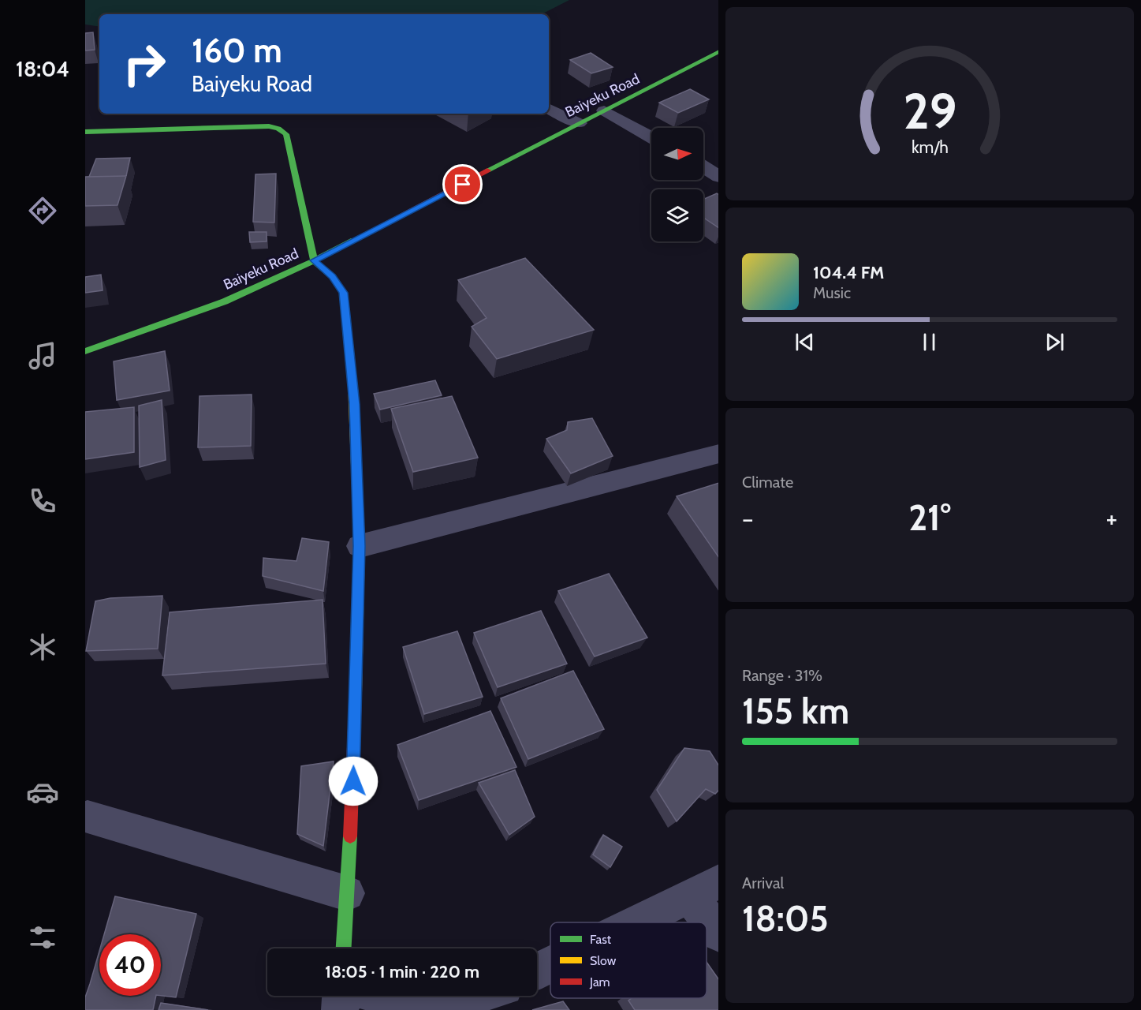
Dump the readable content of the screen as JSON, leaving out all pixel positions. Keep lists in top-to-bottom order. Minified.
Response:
{"streets":{"street":["Baiyeku Road"]},"legend":["Fast","Slow","Jam"],"north":"right","page":{"tabs":"18:04","turn":["160 m","Baiyeku Road"],"song":["104.4 FM","Music"],"tile":["Climate",["Range · 31%","155 km"],["Arrival","18:05"]],"heat":["−","21°","+"],"limit":"40","trip":"18:05 · 1 min · 220 m","gauge":["29","km/h"]}}
